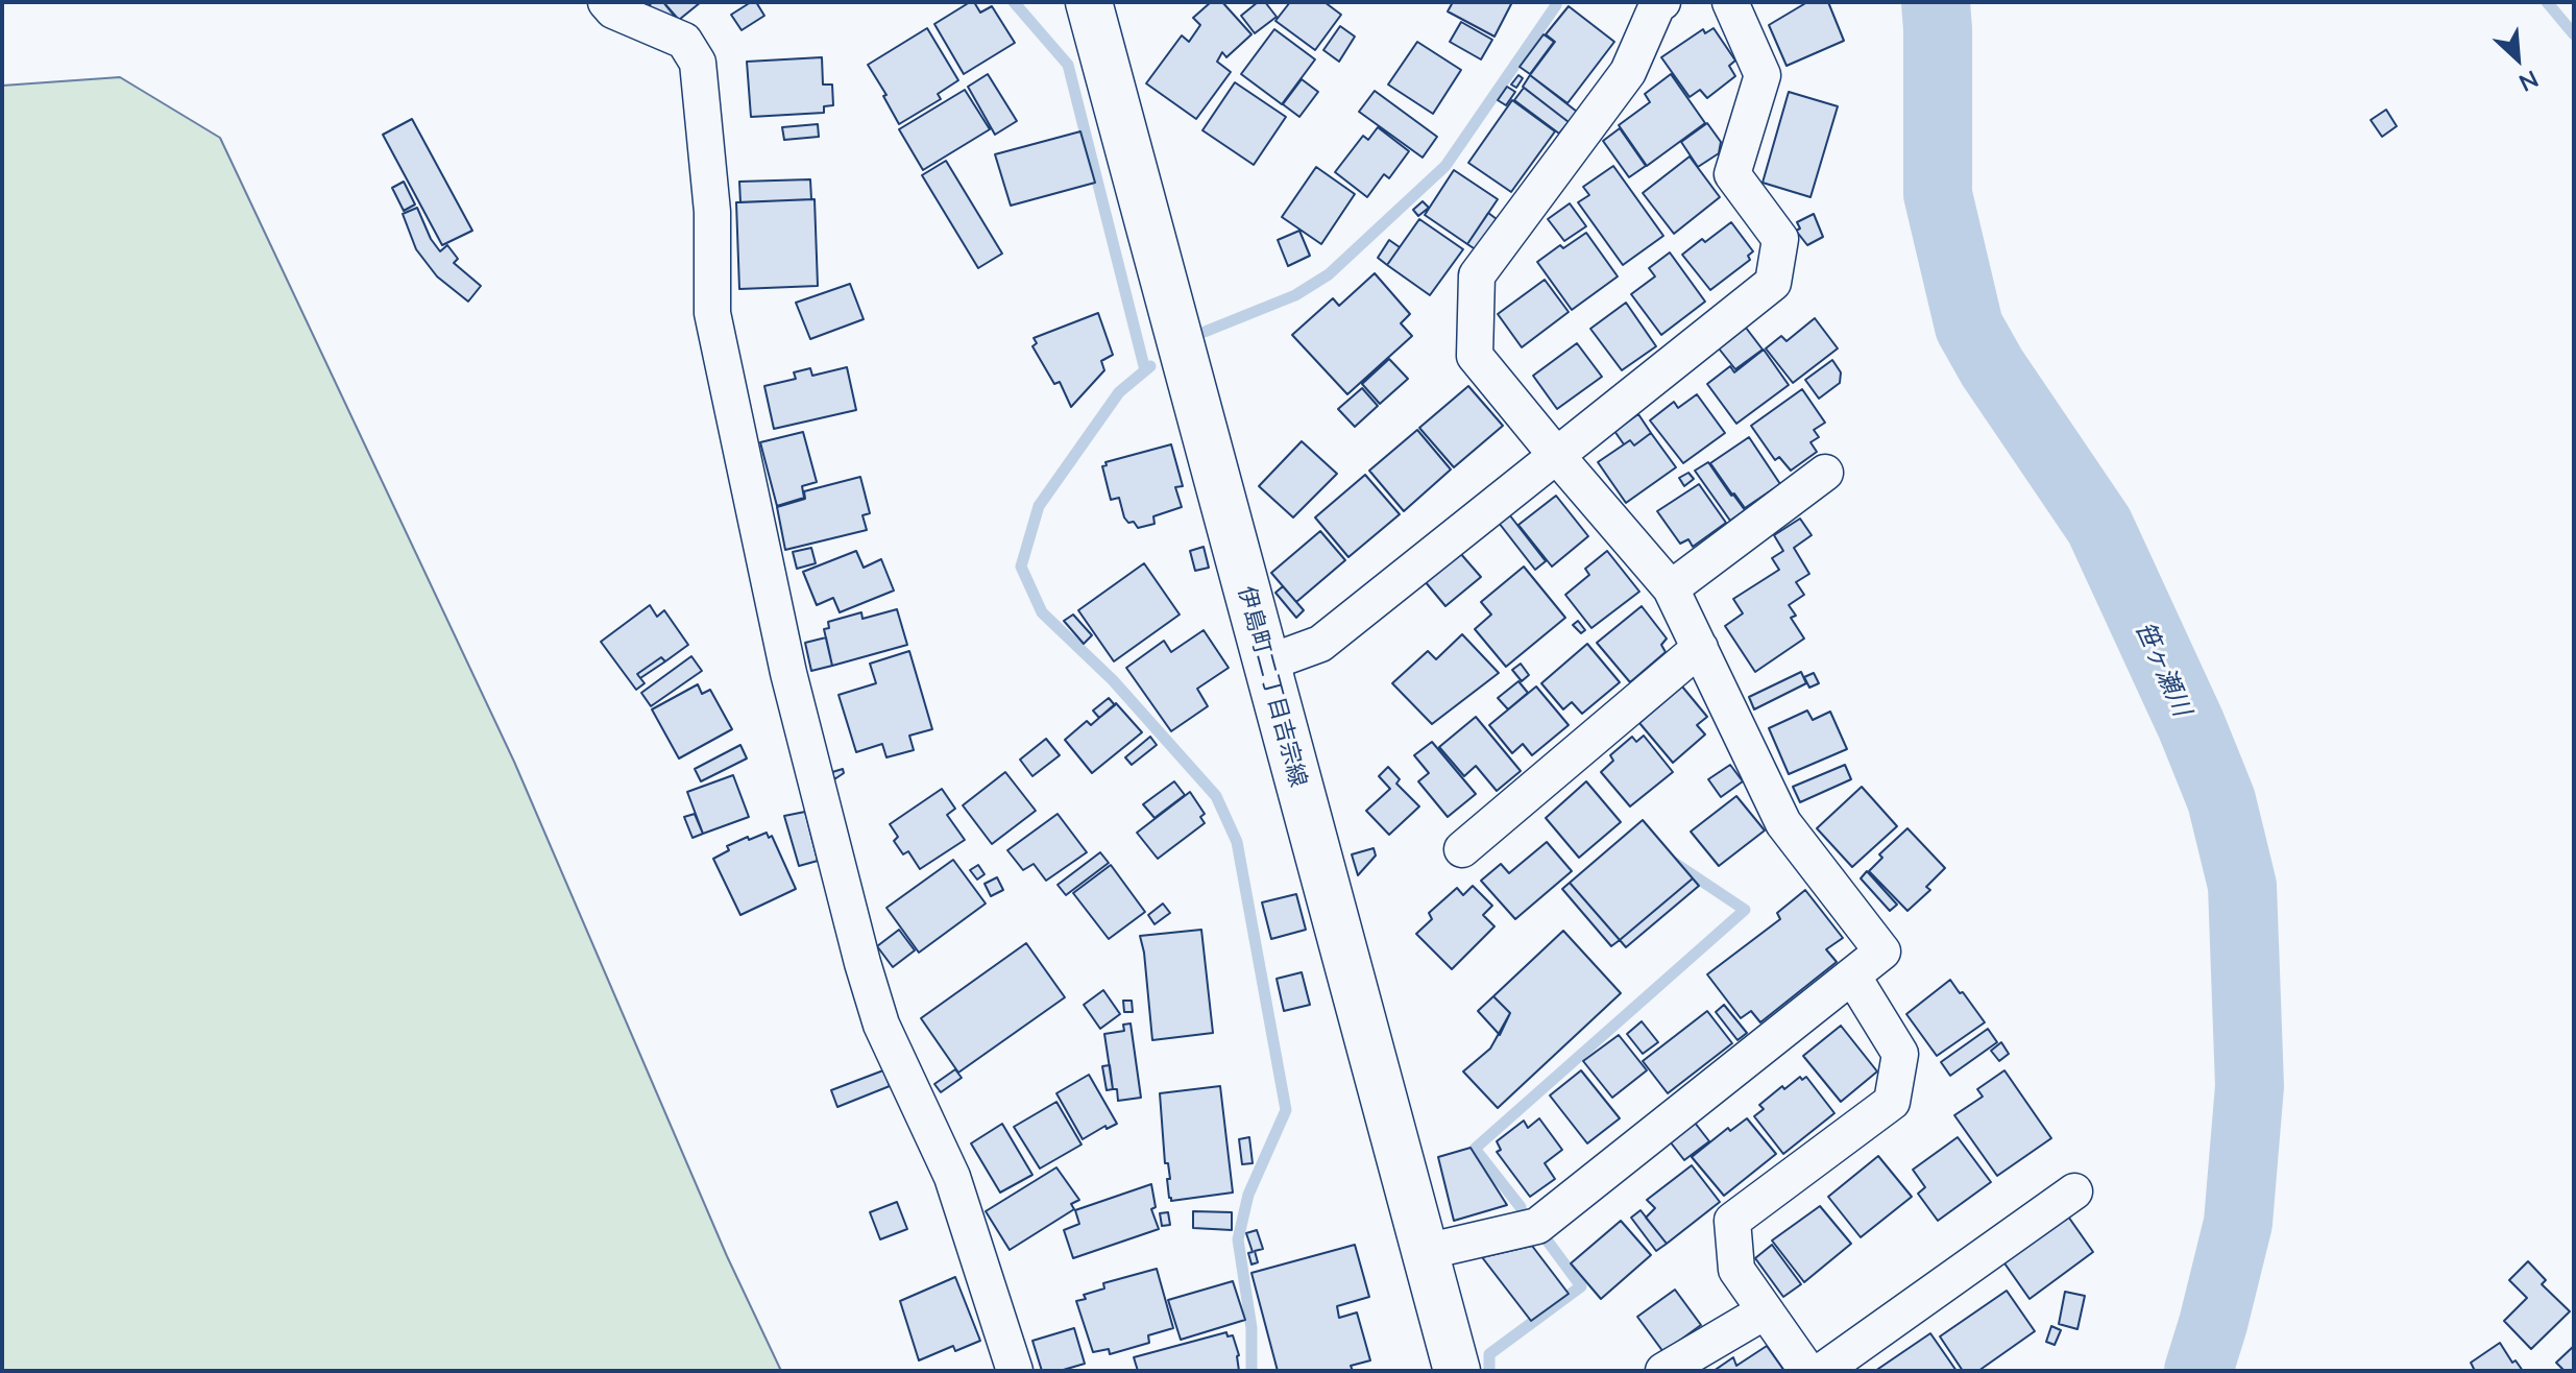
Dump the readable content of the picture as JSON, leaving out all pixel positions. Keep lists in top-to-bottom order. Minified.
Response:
{"streets":{"street":["伊島町二丁目吉宗線"]},"water":["笹ヶ瀬川"],"north":"bottom right"}
